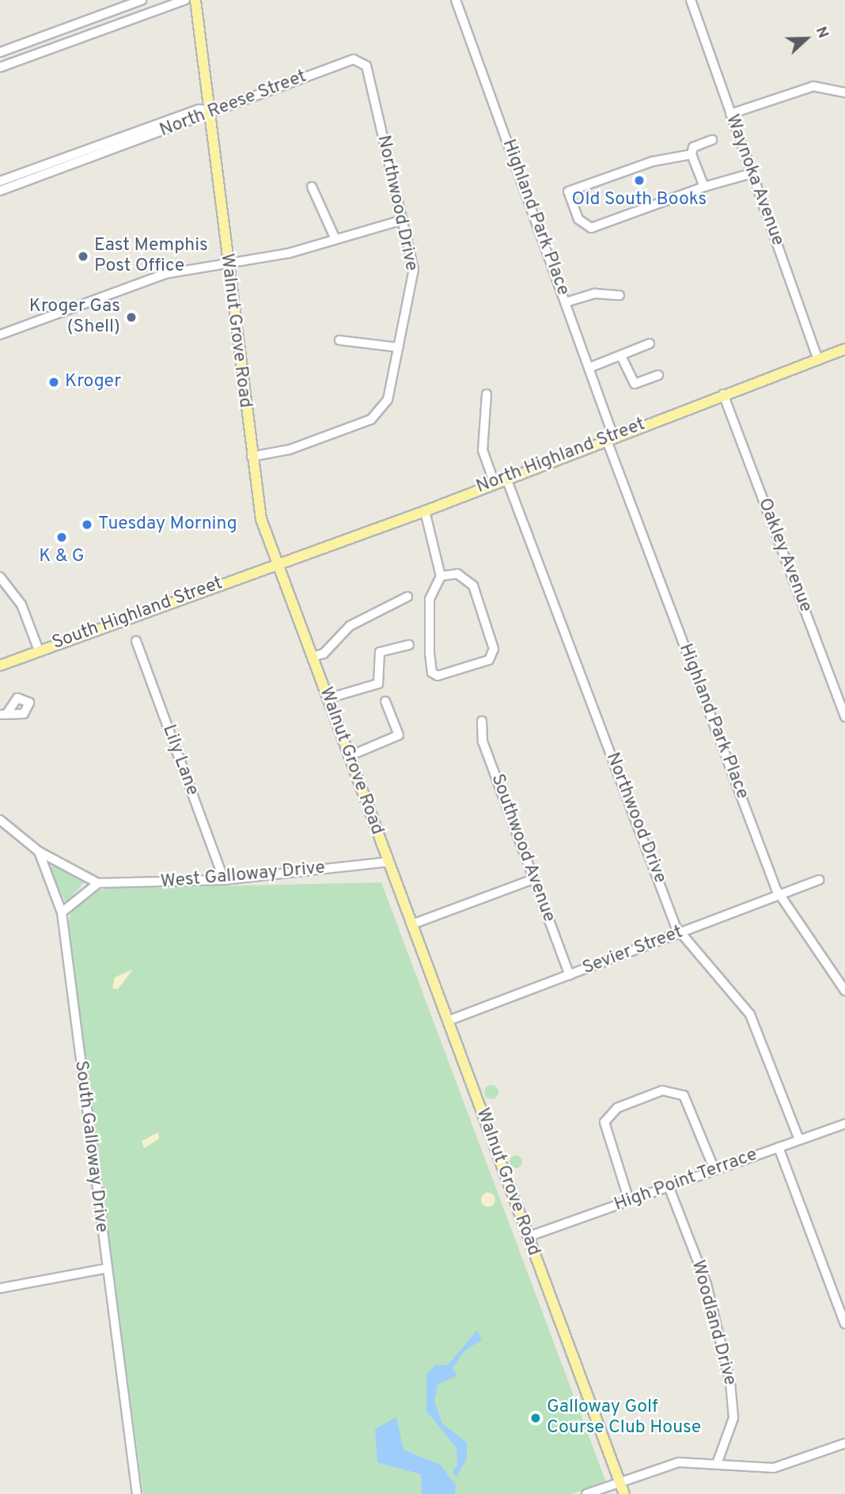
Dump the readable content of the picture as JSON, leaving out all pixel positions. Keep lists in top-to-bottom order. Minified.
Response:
{"streets":{"main road":["Walnut Grove Road","North Highland Street","South Highland Street"],"street":["North Reese Street","Waynoka Avenue","Northwood Drive","Highland Park Place","Oakley Avenue","Lily Lane","Southwood Avenue","West Galloway Drive","Sevier Street","South Galloway Drive","High Point Terrace","Woodland Drive"]},"crossings":[["North Reese Street","Northwood Drive"],["North Reese Street","Walnut Grove Road"],["Waynoka Avenue","North Highland Street"],["Northwood Drive","Walnut Grove Road"],["Northwood Drive","North Highland Street"],["Northwood Drive","Sevier Street"],["Northwood Drive","High Point Terrace"],["Highland Park Place","North Highland Street"],["Highland Park Place","Sevier Street"],["Walnut Grove Road","North Highland Street"],["Walnut Grove Road","South Highland Street"],["Walnut Grove Road","West Galloway Drive"],["Walnut Grove Road","Sevier Street"],["Walnut Grove Road","High Point Terrace"],["North Highland Street","Oakley Avenue"],["North Highland Street","South Highland Street"],["Lily Lane","West Galloway Drive"],["Southwood Avenue","Sevier Street"],["West Galloway Drive","South Galloway Drive"],["High Point Terrace","Woodland Drive"]],"places":["Old South Books","East Memphis Post Office","Kroger Gas (Shell)","Kroger","Tuesday Morning","K & G","Galloway Golf Course Club House"],"north":"right"}
